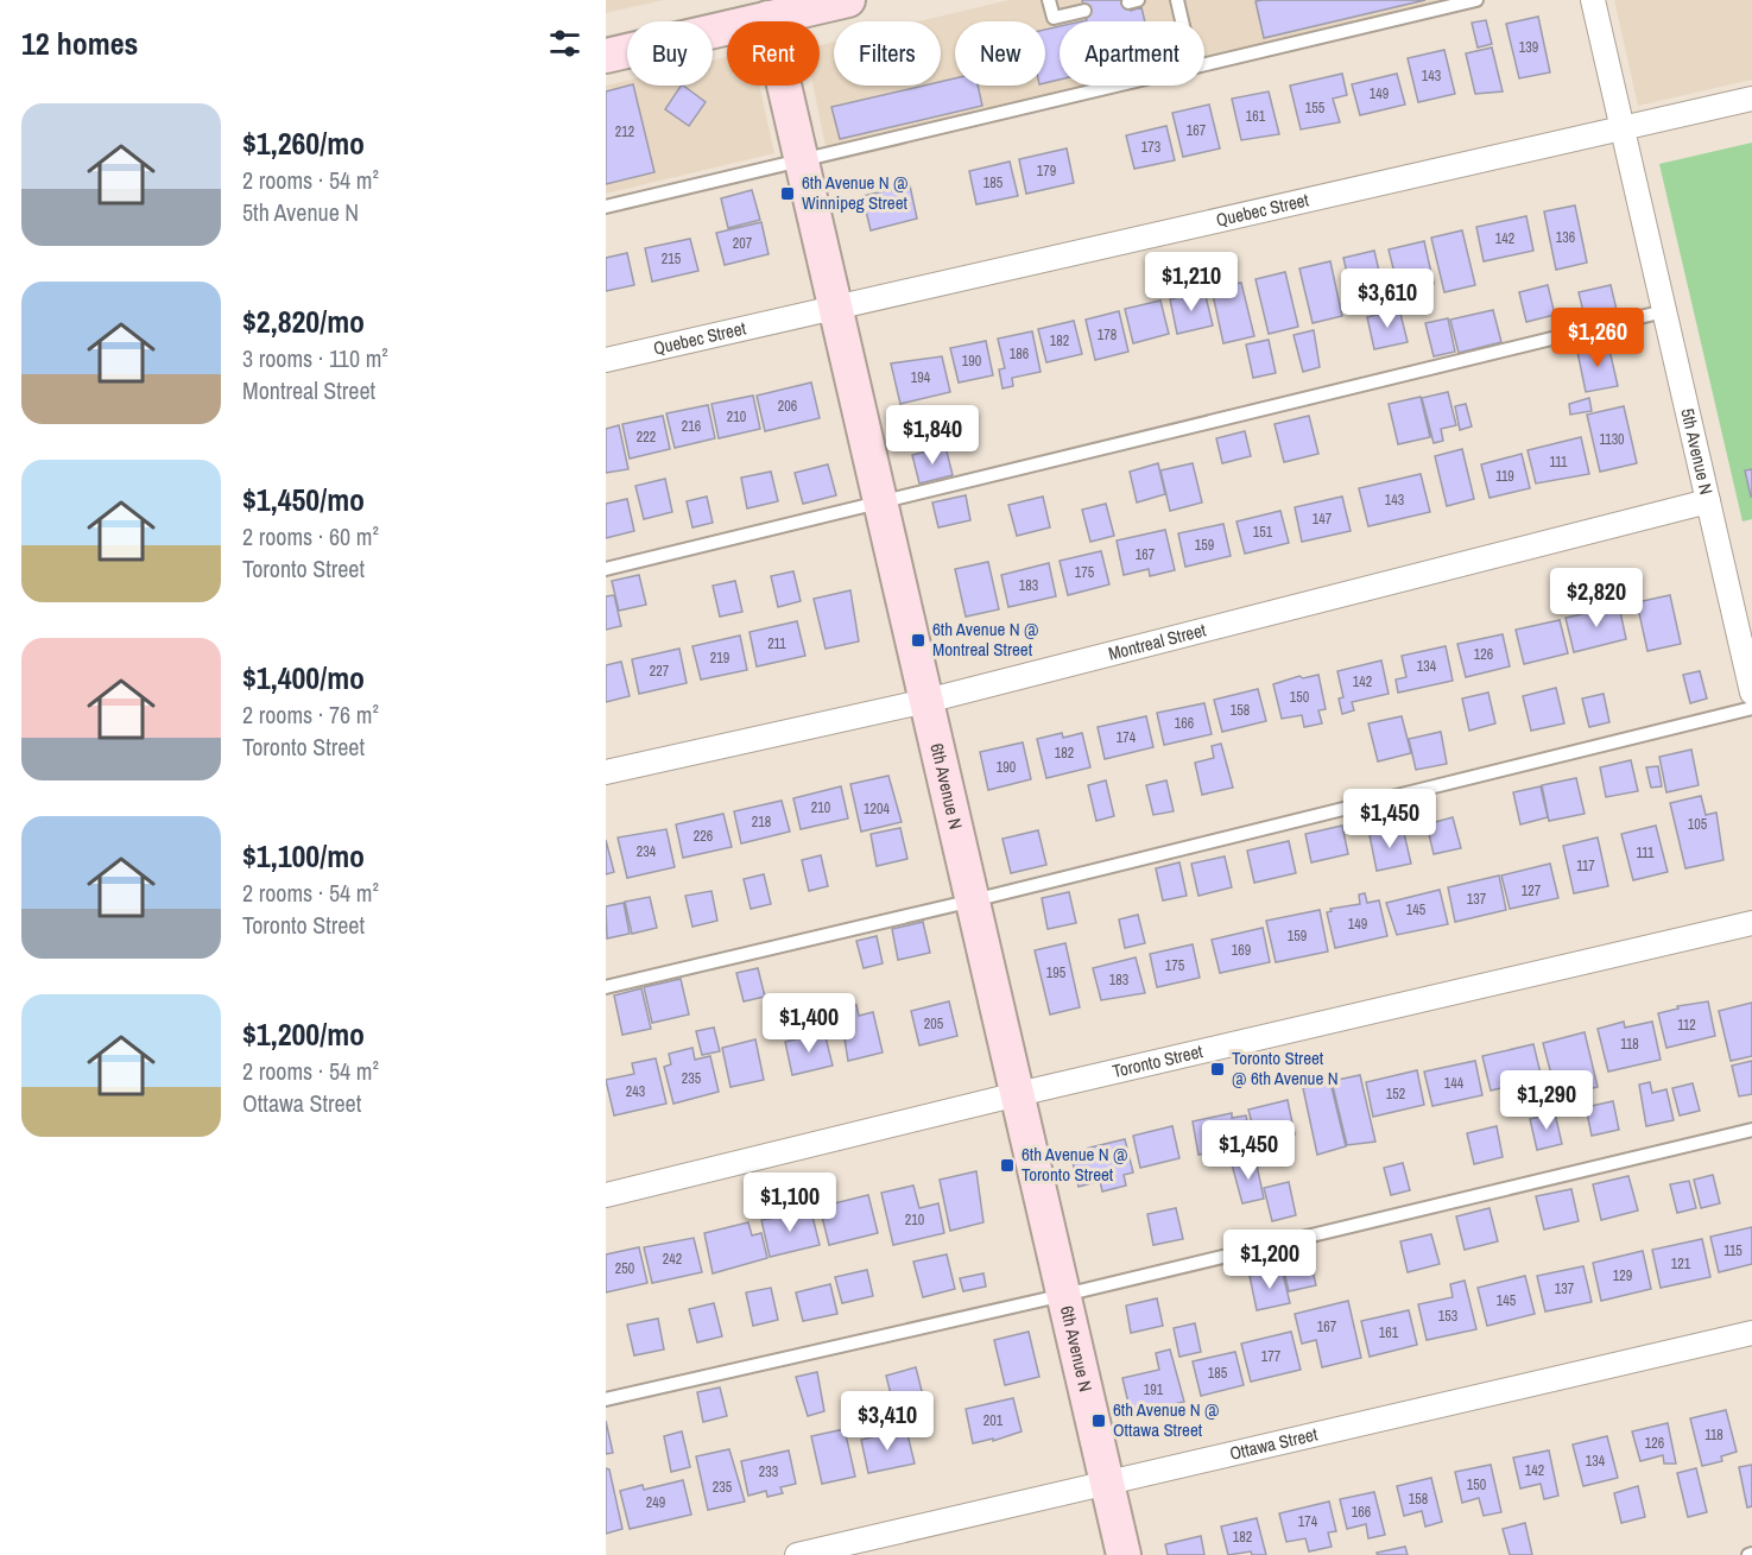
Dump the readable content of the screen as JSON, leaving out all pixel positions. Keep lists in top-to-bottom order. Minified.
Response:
{"streets":{"street":["Quebec Street","5th Avenue N","Montreal Street","6th Avenue N","Toronto Street","Ottawa Street"]},"crossings":[["Quebec Street","5th Avenue N"],["Quebec Street","6th Avenue N"],["5th Avenue N","Montreal Street"],["Montreal Street","6th Avenue N"],["6th Avenue N","Toronto Street"],["6th Avenue N","Ottawa Street"]],"places":{"transit":["6th Avenue N @ Winnipeg Street","6th Avenue N @ Montreal Street","Toronto Street @ 6th Avenue N","6th Avenue N @ Toronto Street","6th Avenue N @ Ottawa Street"]},"house_numbers":["139","143","149","155","161","167","212","173","179","185","136","142","207","215","178","182","186","190","194","206","210","216","222","1130","111","119","143","147","151","159","167","175","183","211","126","219","134","227","142","150","158","166","174","182","190","210","1204","218","105","226","234","111","117","127","137","145","149","159","169","175","195","183","205","112","118","235","144","243","152","210","115","242","121","250","129","137","145","153","167","161","177","185","191","201","118","126","134","142","233","150","235","158","249","166","174","182"],"page":{"heading":"12 homes","chip":["Buy","Rent","Filters","New","Apartment"],"list":[{"name":"$1,260/mo","note":"2 rooms · 54 m² · 5th Avenue N"},{"name":"$2,820/mo","note":"3 rooms · 110 m² · Montreal Street"},{"name":"$1,450/mo","note":"2 rooms · 60 m² · Toronto Street"},{"name":"$1,400/mo","note":"2 rooms · 76 m² · Toronto Street"},{"name":"$1,100/mo","note":"2 rooms · 54 m² · Toronto Street"},{"name":"$1,200/mo","note":"2 rooms · 54 m² · Ottawa Street"}],"price":["$1,210","$3,610","$1,260","$1,840","$2,820","$1,450","$1,400","$1,290","$1,450","$1,100","$1,200","$3,410"]}}
